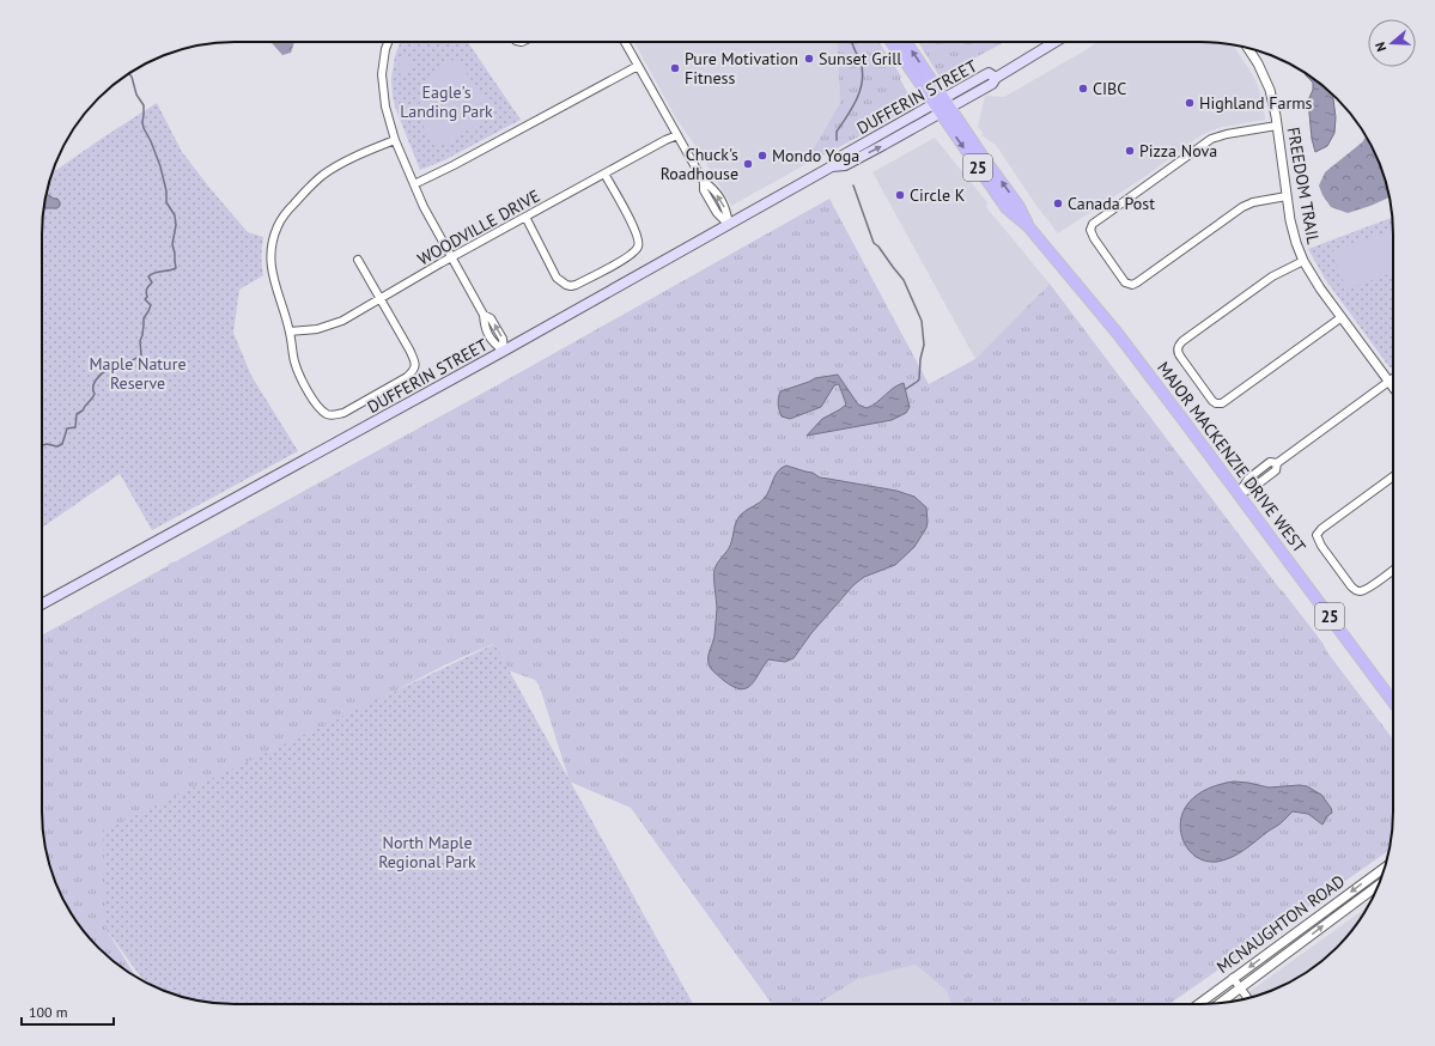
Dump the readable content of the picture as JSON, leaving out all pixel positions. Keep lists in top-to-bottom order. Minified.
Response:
{"streets":{"main road":["DUFFERIN STREET","25","MAJOR MACKENZIE DRIVE WEST"],"street":["FREEDOM TRAIL","WOODVILLE DRIVE","MCNAUGHTON ROAD"]},"crossings":[["DUFFERIN STREET","MAJOR MACKENZIE DRIVE WEST"]],"parks":["Eagle's Landing Park","Maple Nature Reserve","North Maple Regional Park"],"places":["Sunset Grill","Pure Motivation Fitness","CIBC","Highland Farms","Pizza Nova","Mondo Yoga","Chuck's Roadhouse","Circle K","Canada Post"],"scale_bar":"100 m","north":"left"}
